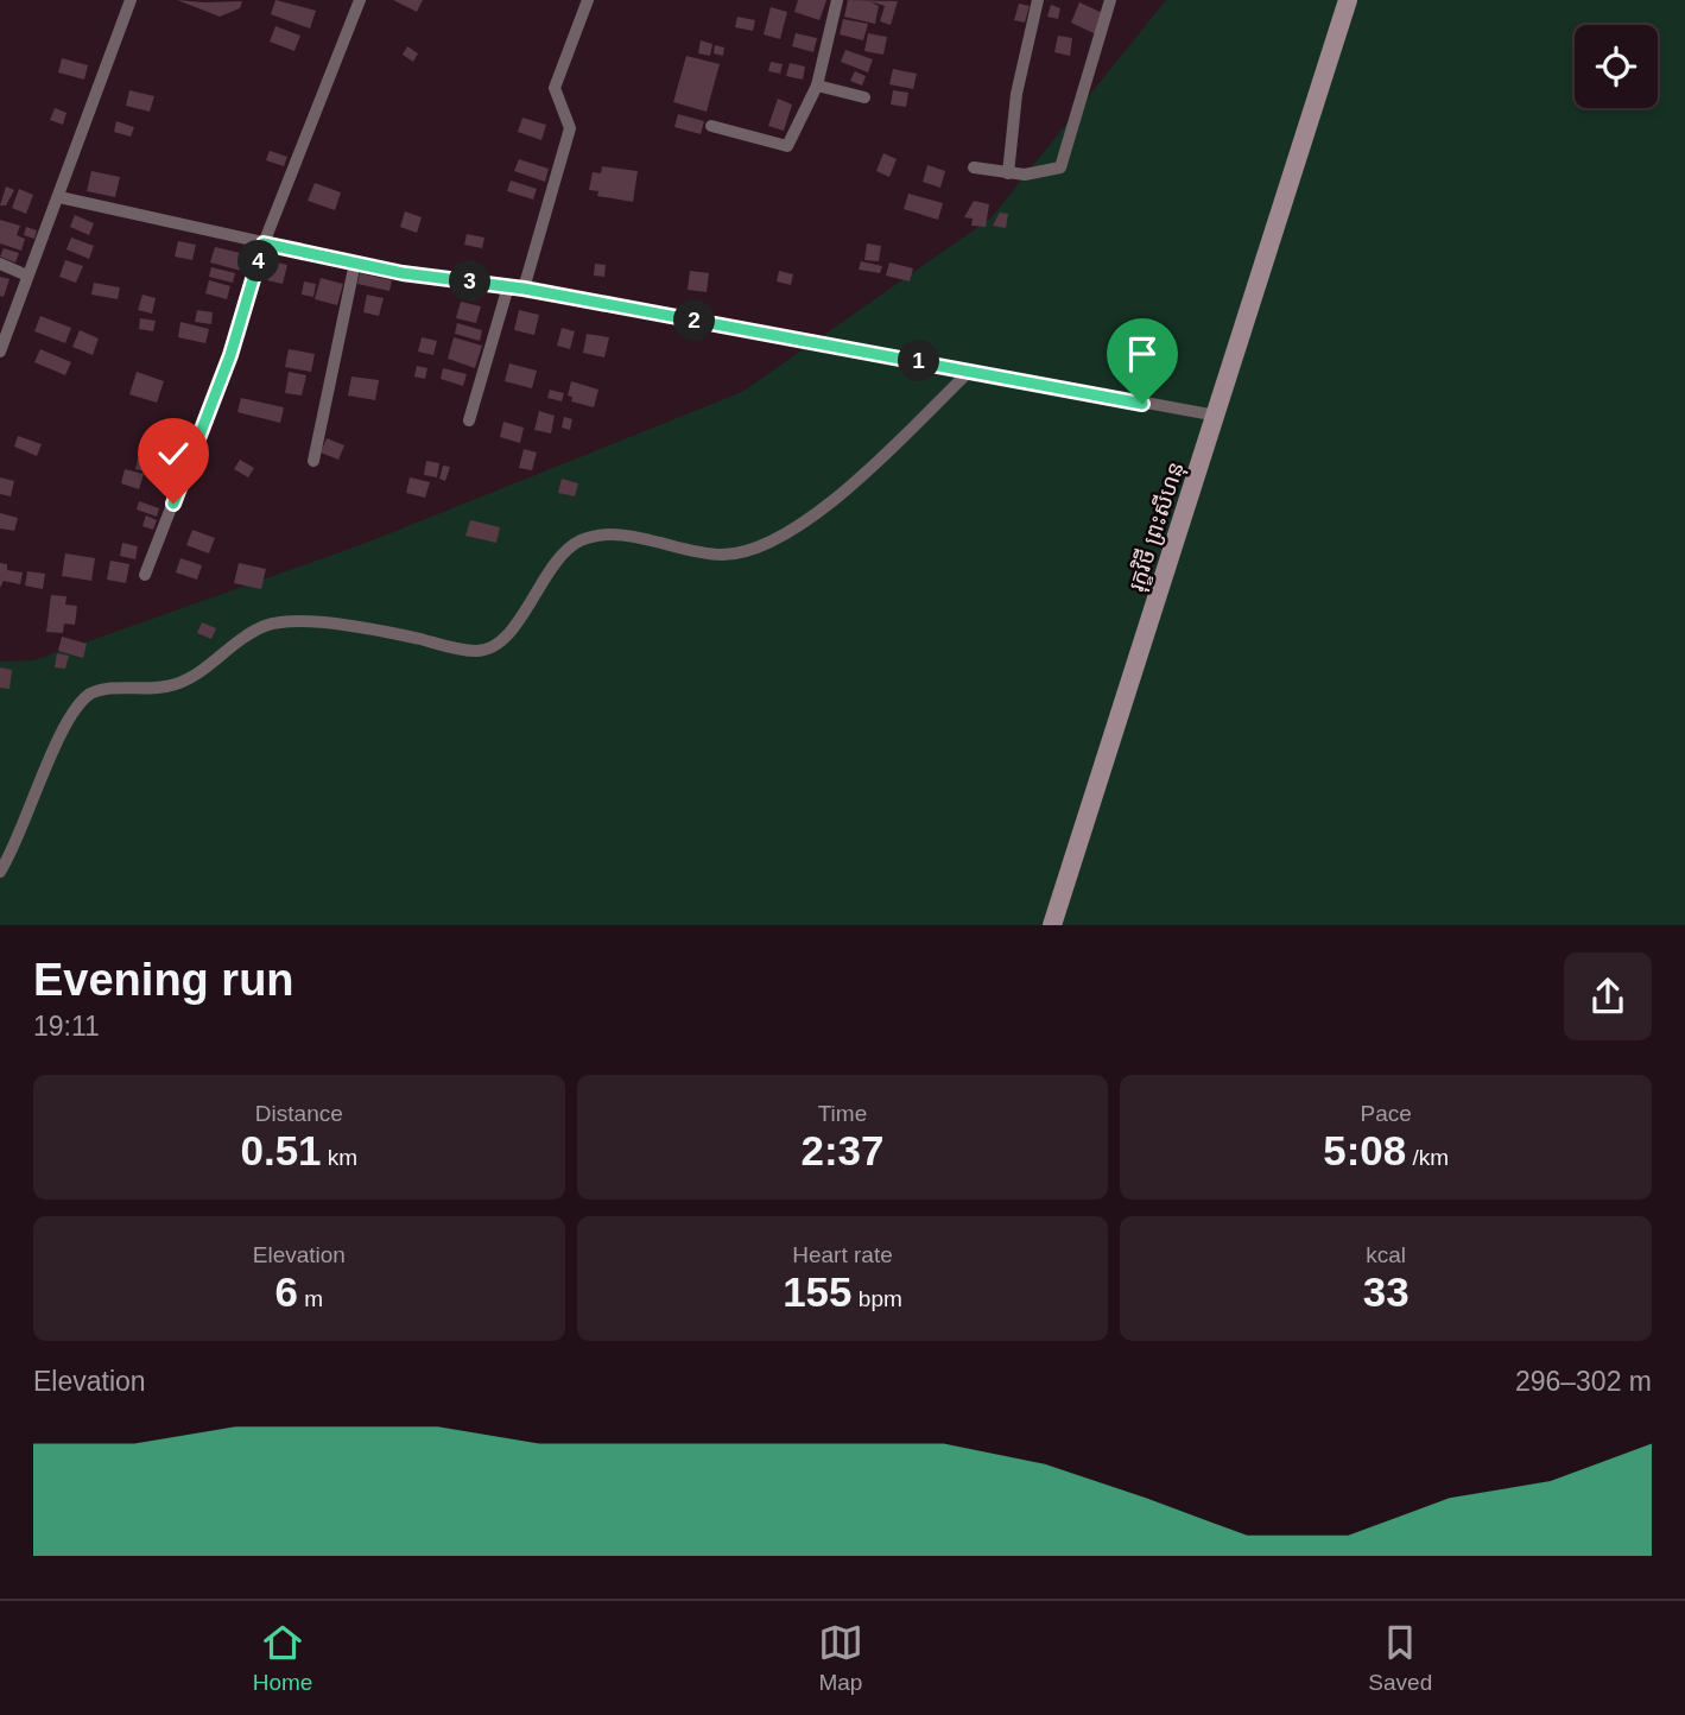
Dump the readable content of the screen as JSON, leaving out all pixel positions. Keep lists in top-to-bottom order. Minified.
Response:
{"streets":{"street":["រុក្ខវិថី ព្រះសីហនុ"]},"page":{"pins":["4","3","2","1"],"heading":["Evening run","19:11"],"stats":[["Distance","0.51 km"],["Time","2:37"],["Pace","5:08 /km"],["Elevation","6 m"],["Heart rate","155 bpm"],["kcal","33"]],"chart":["Elevation","296–302 m"],"tabs":["Home","Map","Saved"]}}
